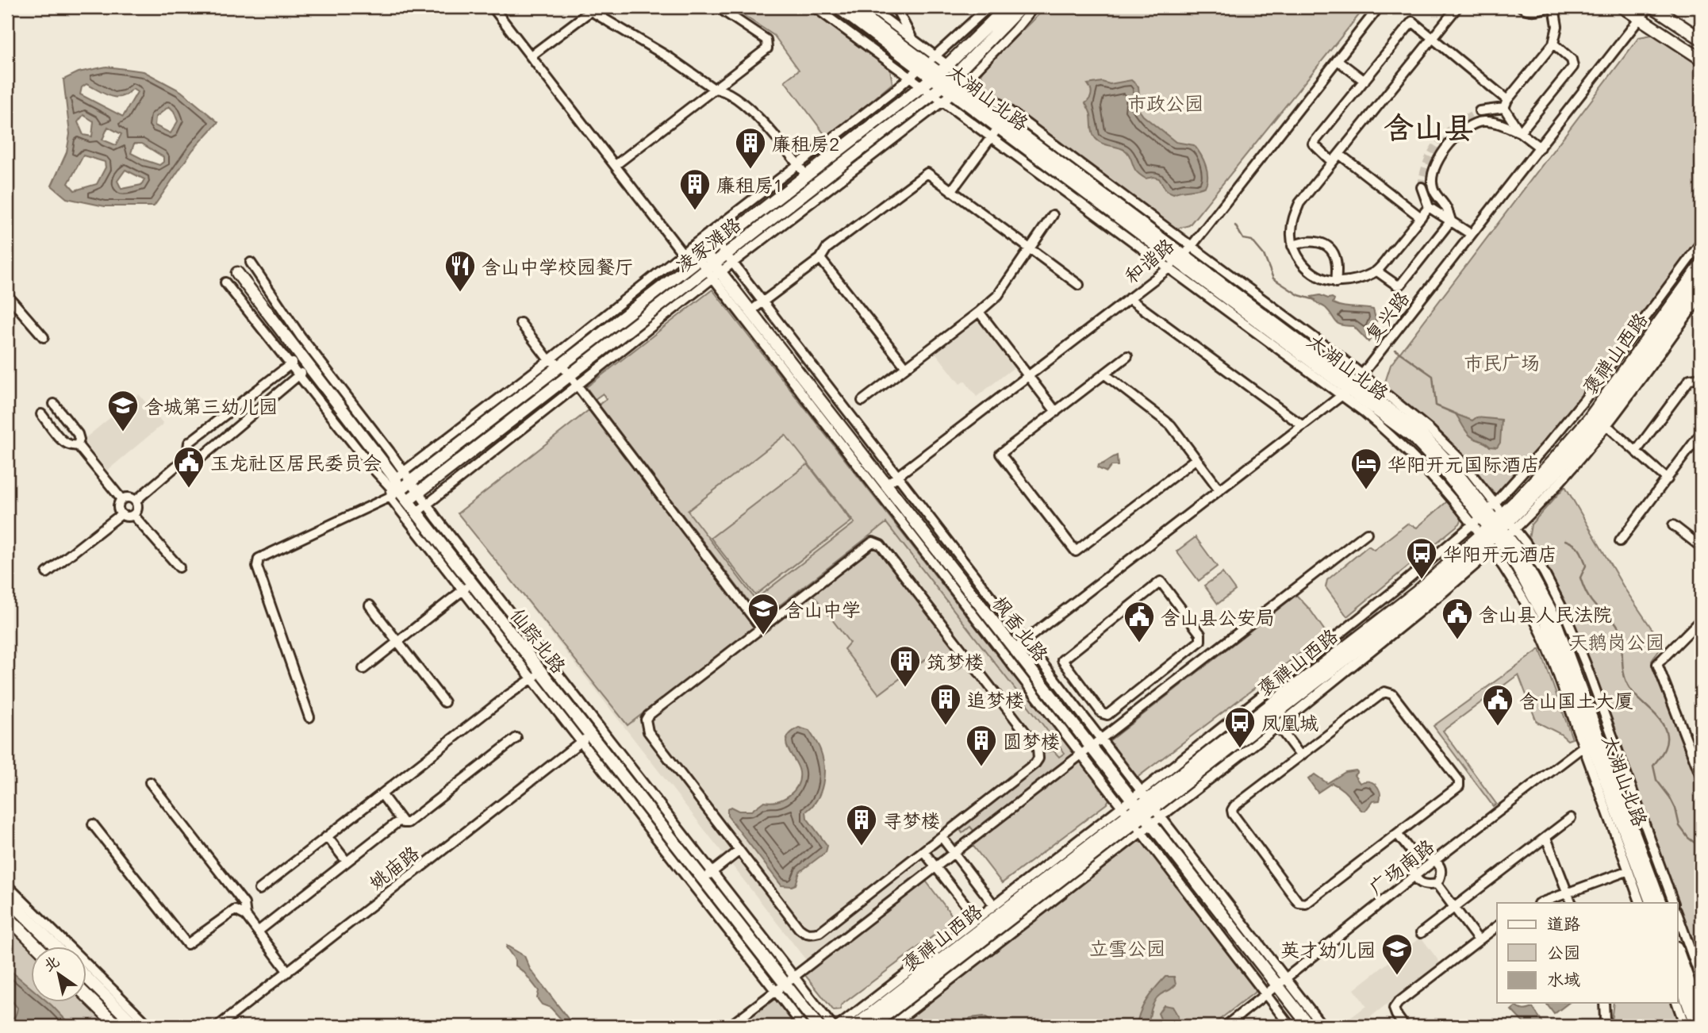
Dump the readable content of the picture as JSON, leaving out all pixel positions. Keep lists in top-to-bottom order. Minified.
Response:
{"streets":{"main road":["太湖山北路","凌家滩路","褒禅山西路","枫香北路","仙踪北路"],"street":["和谐路","复兴路","广场南路","姚庙路"]},"crossings":[["太湖山北路","凌家滩路"],["太湖山北路","和谐路"],["太湖山北路","复兴路"],["太湖山北路","褒禅山西路"],["太湖山北路","广场南路"],["凌家滩路","枫香北路"],["凌家滩路","仙踪北路"],["和谐路","枫香北路"],["复兴路","枫香北路"],["褒禅山西路","枫香北路"],["枫香北路","广场南路"],["仙踪北路","姚庙路"]],"districts":["含山县"],"parks":["市政公园","市民广场","天鹅岗公园","立雪公园"],"places":{"building":["廉租房2","廉租房1","筑梦楼","追梦楼","圆梦楼","寻梦楼"],"restaurant":["含山中学校园餐厅"],"school or university":["含城第三幼儿园","含山中学","英才幼儿园"],"public building":["玉龙社区居民委员会","含山县人民法院","含山县公安局","含山国土大厦"],"hotel":["华阳开元国际酒店"],"bus stop":["华阳开元酒店","凤凰城"]},"legend":["道路","公园","水域"],"north":"top left"}
